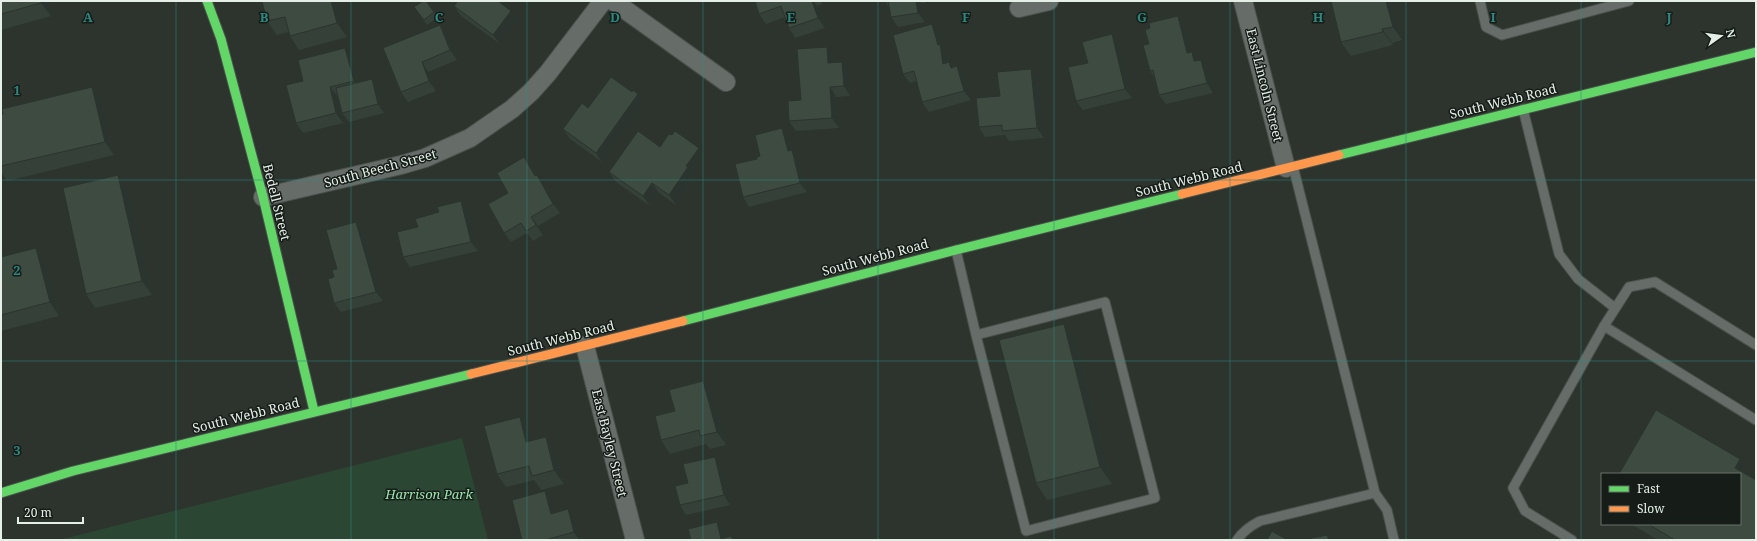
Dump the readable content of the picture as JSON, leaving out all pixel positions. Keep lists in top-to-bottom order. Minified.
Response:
{"streets":{"main road":["South Webb Road","Bedell Street"],"street":["East Lincoln Street","South Beech Street","East Bayley Street"]},"crossings":[["East Lincoln Street","South Webb Road"],["South Webb Road","Bedell Street"],["South Webb Road","East Bayley Street"],["South Beech Street","Bedell Street"]],"parks":["Harrison Park"],"legend":["Fast","Slow"],"scale_bar":"20 m","north":"right","grid":{"columns":["A","B","C","D","E","F","G","H","I","J"],"rows":["1","2","3"]}}
